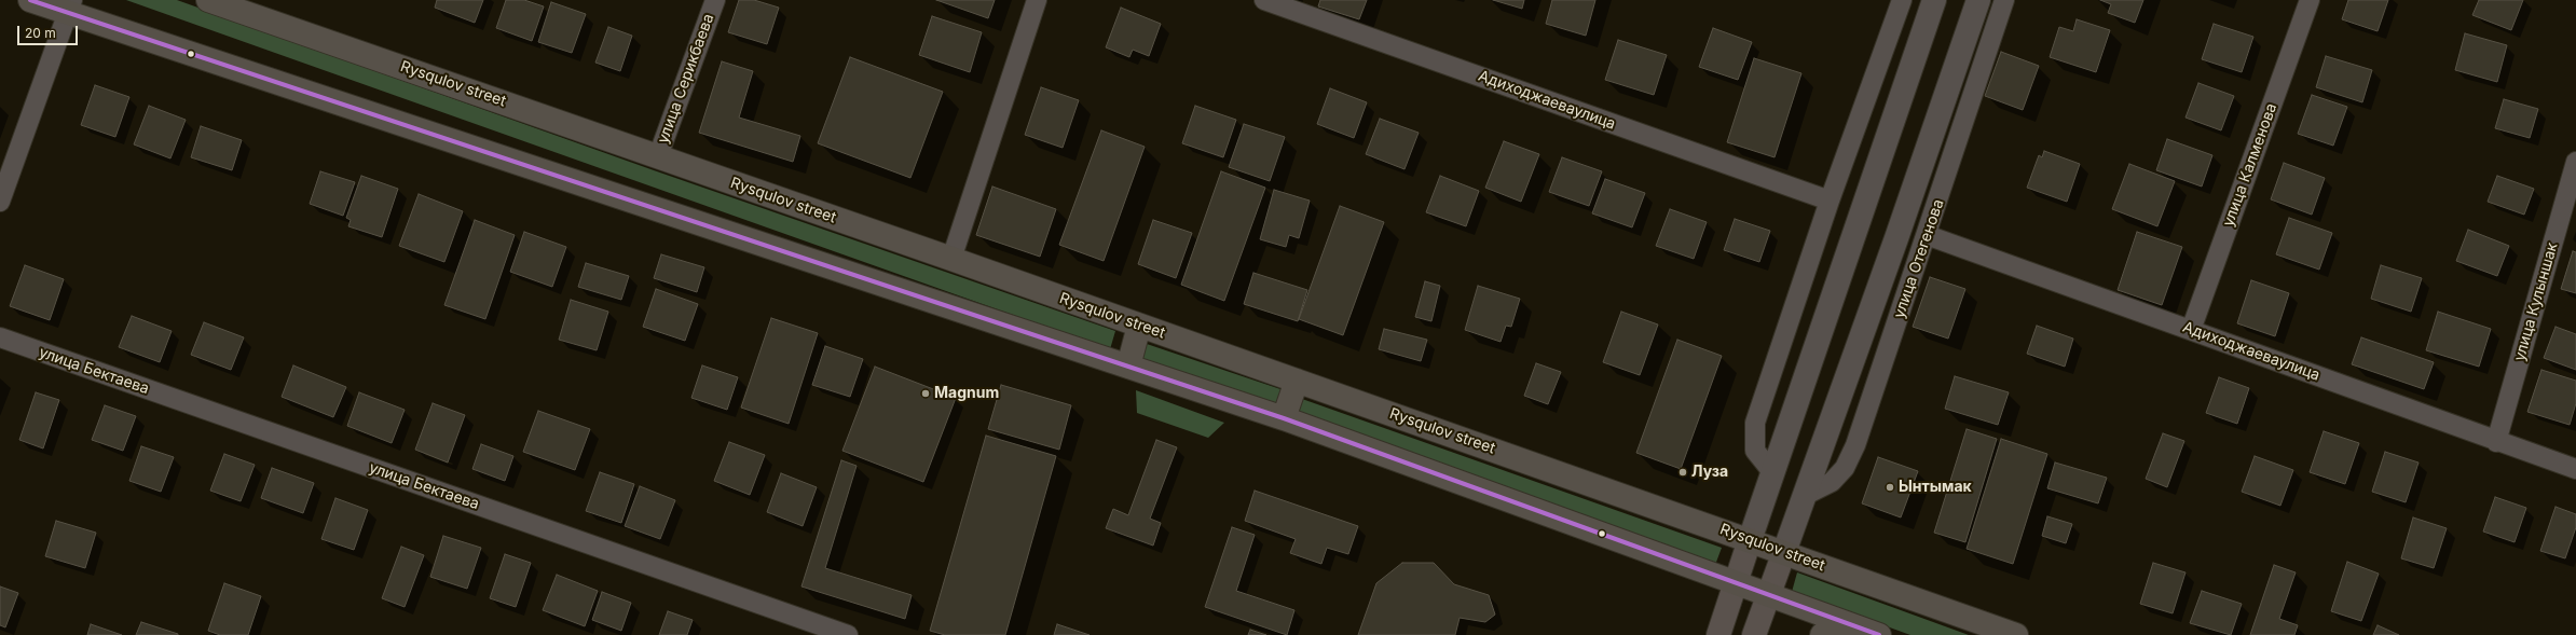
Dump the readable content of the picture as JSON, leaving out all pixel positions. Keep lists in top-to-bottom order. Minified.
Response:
{"streets":{"main road":["Rysqulov street"],"street":["улица Серикбаева","Адиходжаеваулица","улица Калменова","улица Отегенова","улица Кулыншак","улица Бектаева"]},"crossings":[["улица Серикбаева","Rysqulov street"],["Rysqulov street","улица Отегенова"],["Адиходжаеваулица","улица Калменова"],["Адиходжаеваулица","улица Отегенова"],["Адиходжаеваулица","улица Кулыншак"]],"places":["Magnum","Луза","Ынтымак"],"scale_bar":"20 m"}
